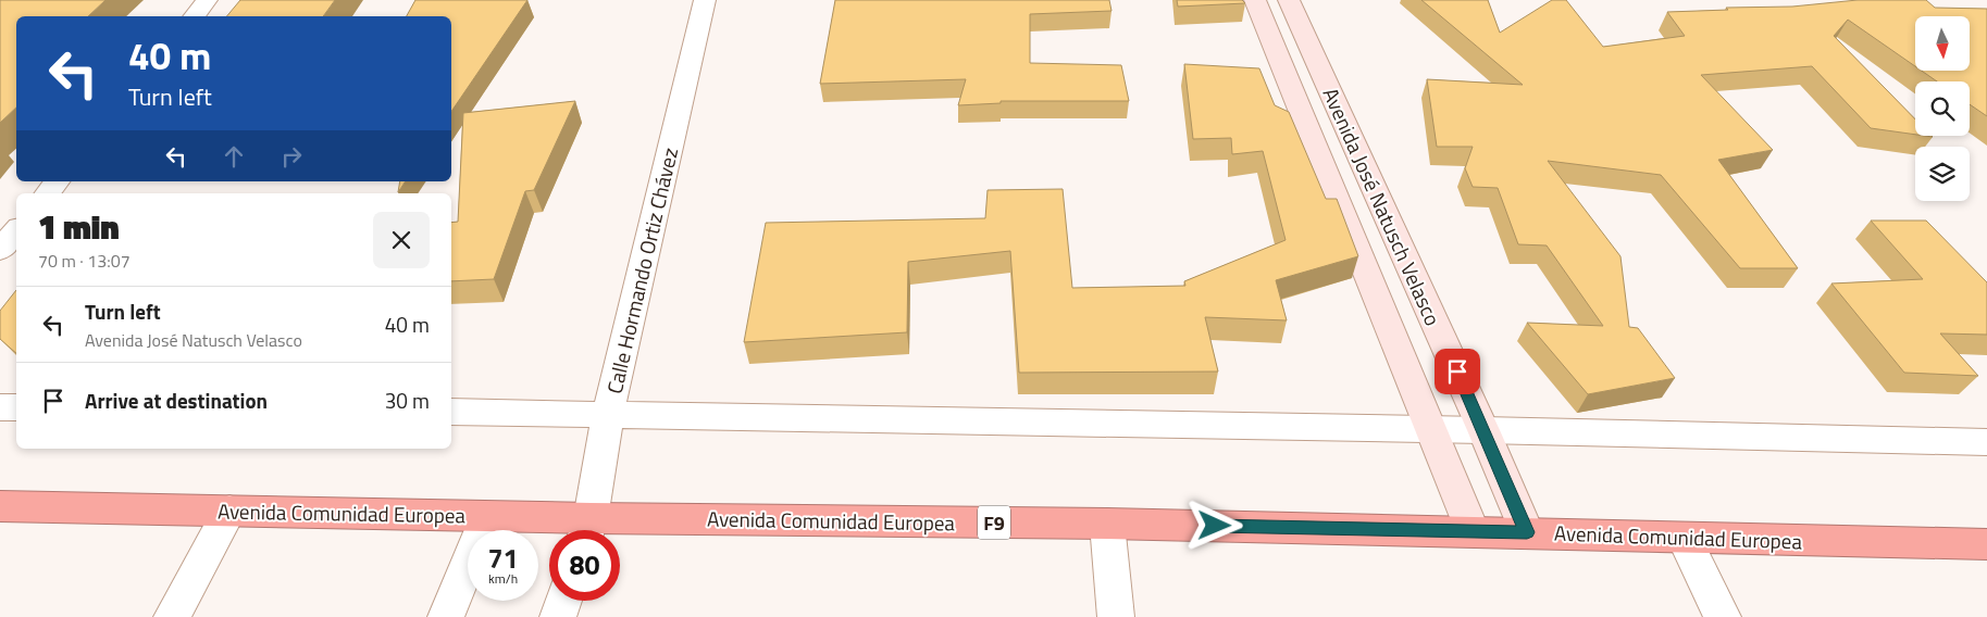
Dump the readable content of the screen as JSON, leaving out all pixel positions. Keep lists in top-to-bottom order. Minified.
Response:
{"streets":{"highway":["Avenida Comunidad Europea","F9"],"main road":["Avenida José Natusch Velasco"],"street":["Calle Hormando Ortiz Chávez"]},"crossings":[["Avenida José Natusch Velasco","Avenida Comunidad Europea"],["Calle Hormando Ortiz Chávez","Avenida Comunidad Europea"]],"north":"bottom","page":{"turn":["40 m","Turn left"],"heading":["1 min","70 m · 13:07"],"list":[{"name":"Turn left","note":"Avenida José Natusch Velasco","value":"40 m"},{"name":"Arrive at destination","value":"30 m"}],"speed":"71 km/h","limit":"80"}}
